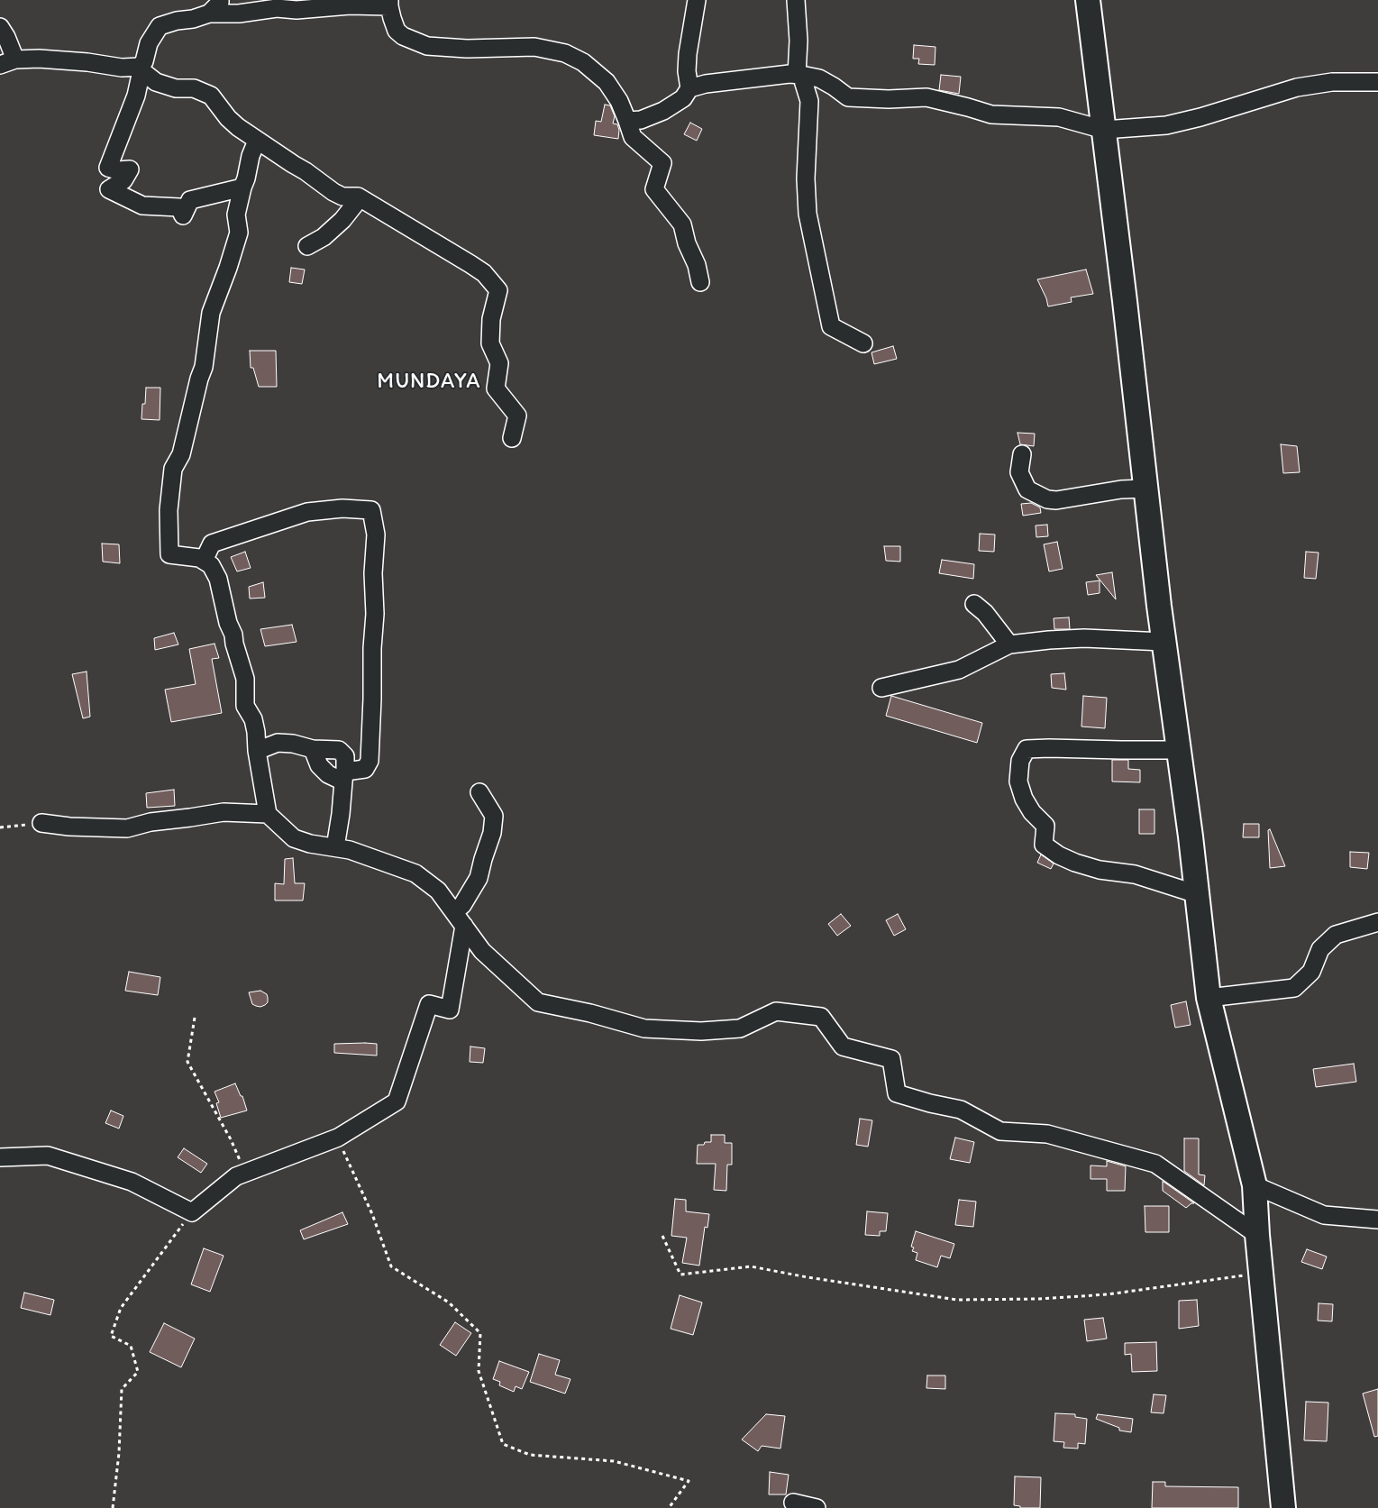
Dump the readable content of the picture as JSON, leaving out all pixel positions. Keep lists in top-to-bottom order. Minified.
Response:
{"districts":["MUNDAYA"]}
